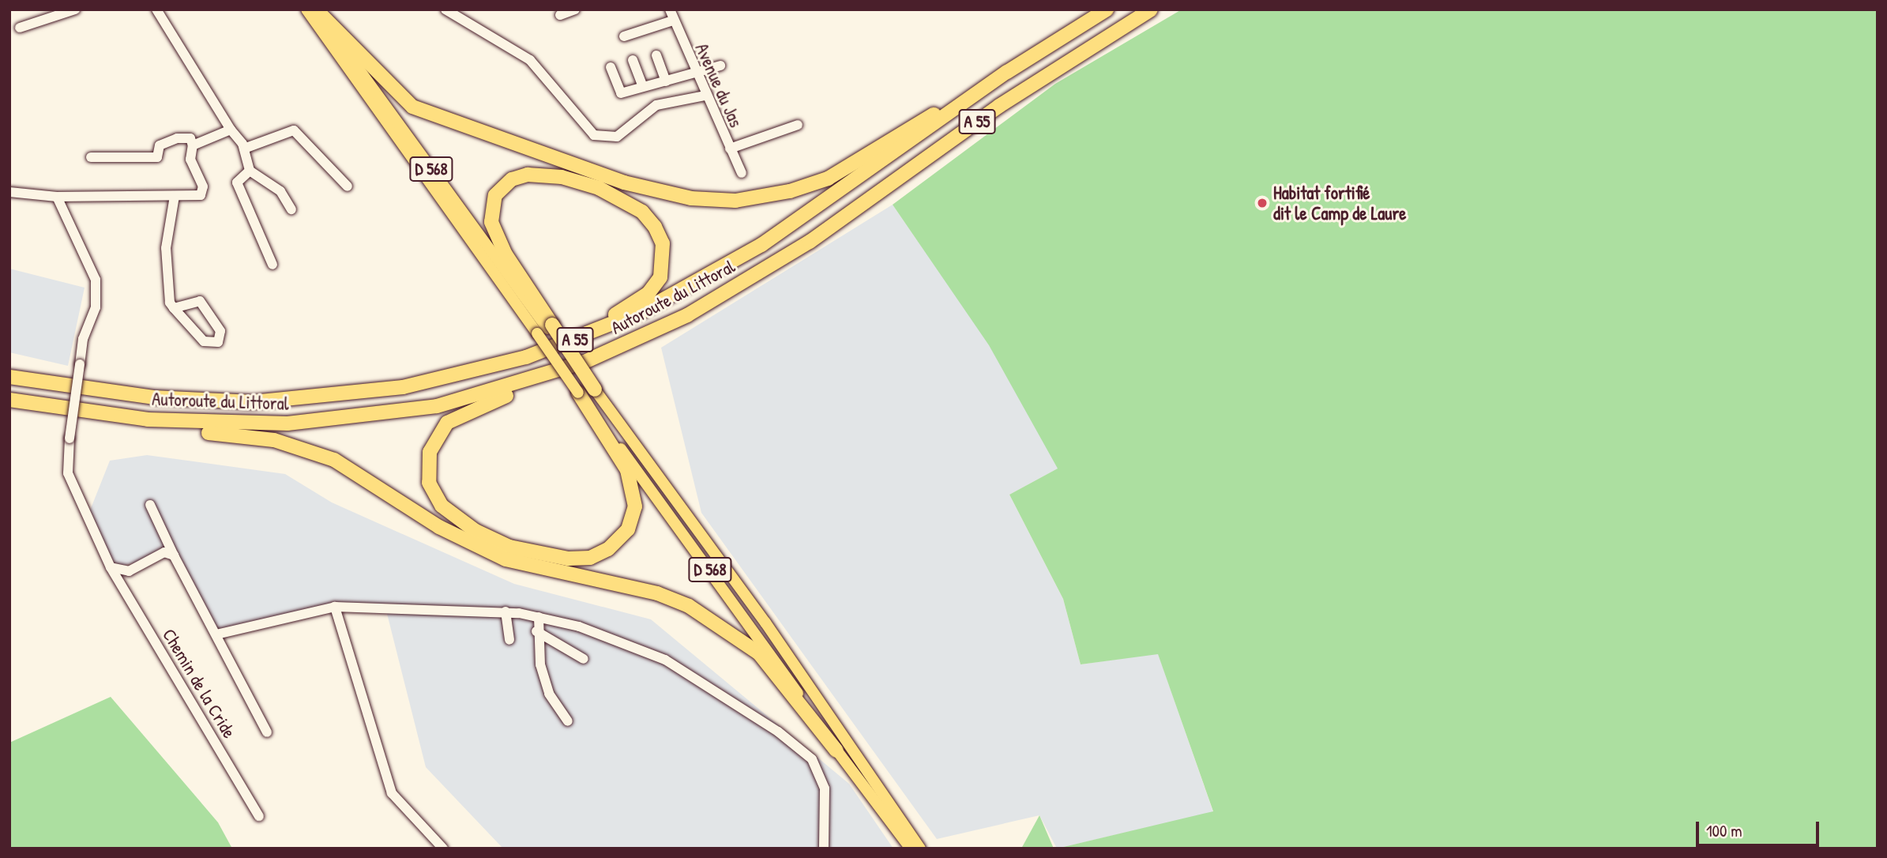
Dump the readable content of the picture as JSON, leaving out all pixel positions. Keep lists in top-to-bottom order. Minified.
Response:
{"streets":{"highway":["A 55","Autoroute du Littoral"],"main road":["D 568"],"street":["Avenue du Jas","Chemin de la Cride"]},"places":["Habitat fortifié dit le Camp de Laure"],"scale_bar":"100 m"}
